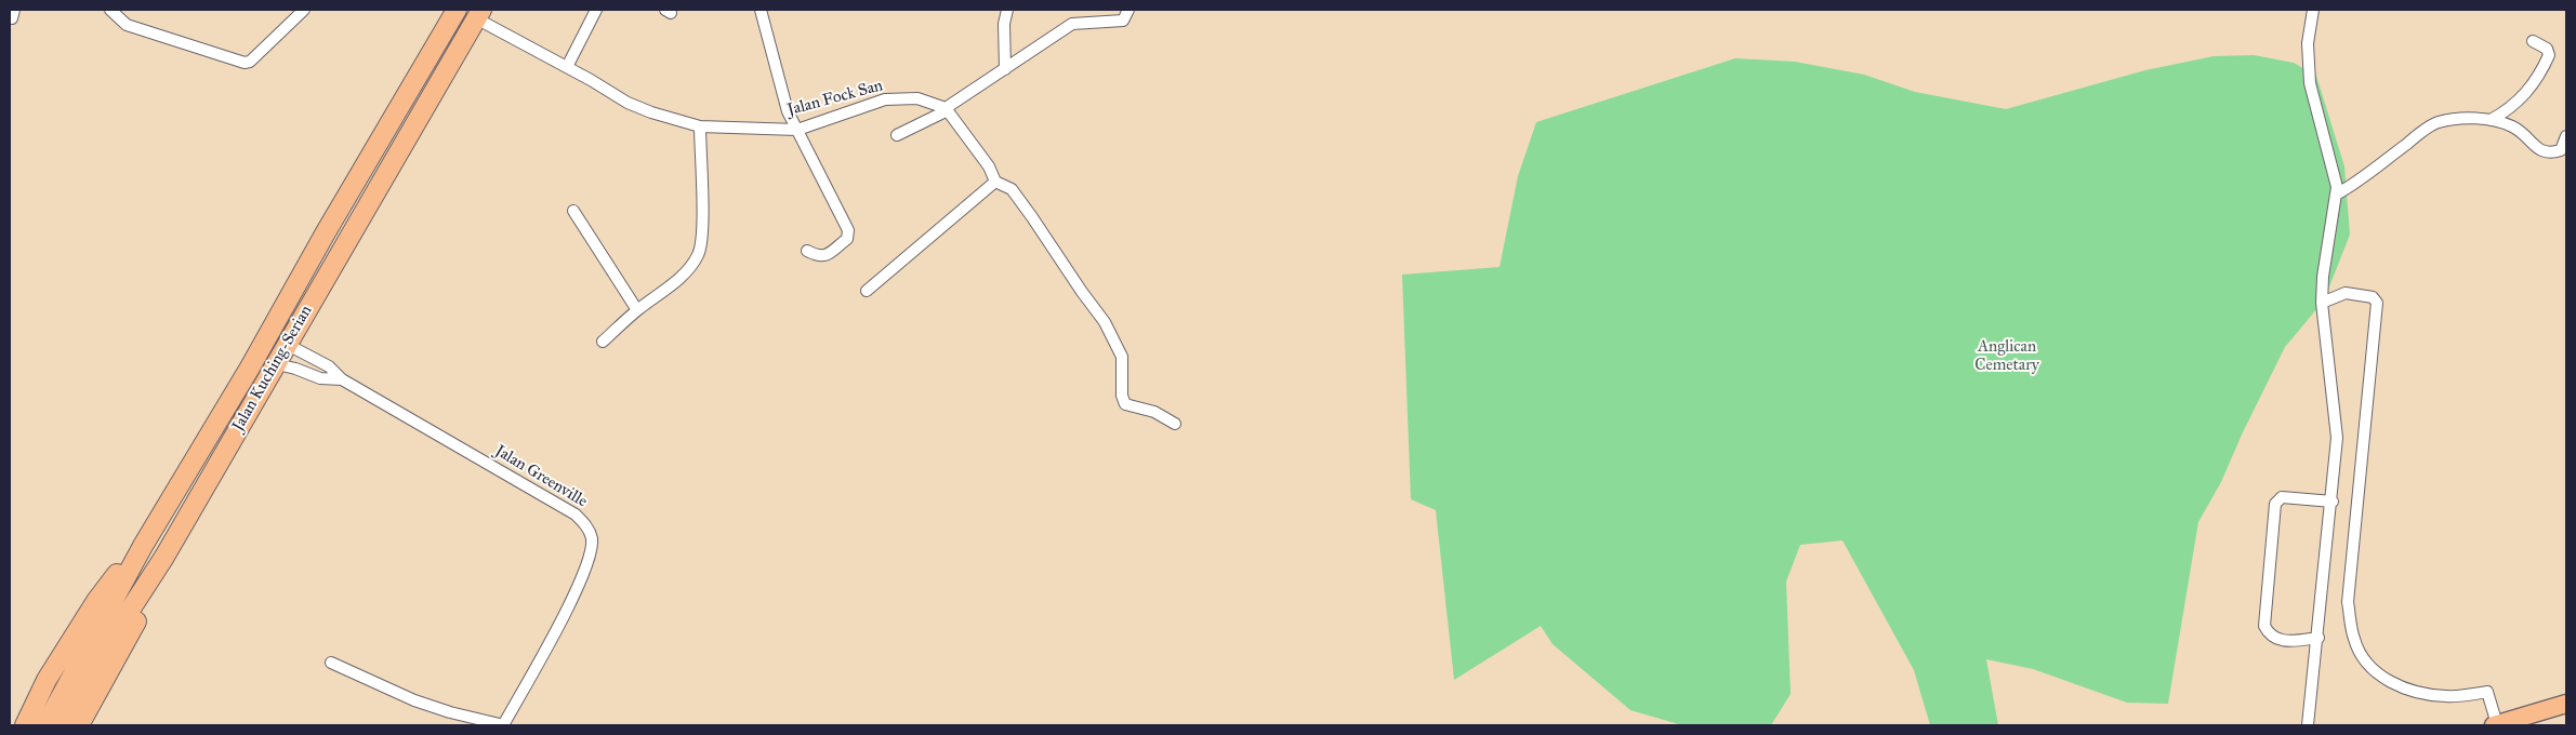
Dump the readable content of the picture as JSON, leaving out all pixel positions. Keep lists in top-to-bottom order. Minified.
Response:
{"streets":{"highway":["Jalan Kuching-Serian"],"street":["Jalan Fock San","Jalan Greenville"]},"crossings":[["Jalan Fock San","Jalan Kuching-Serian"],["Jalan Kuching-Serian","Jalan Greenville"]],"parks":["Anglican Cemetary"]}
